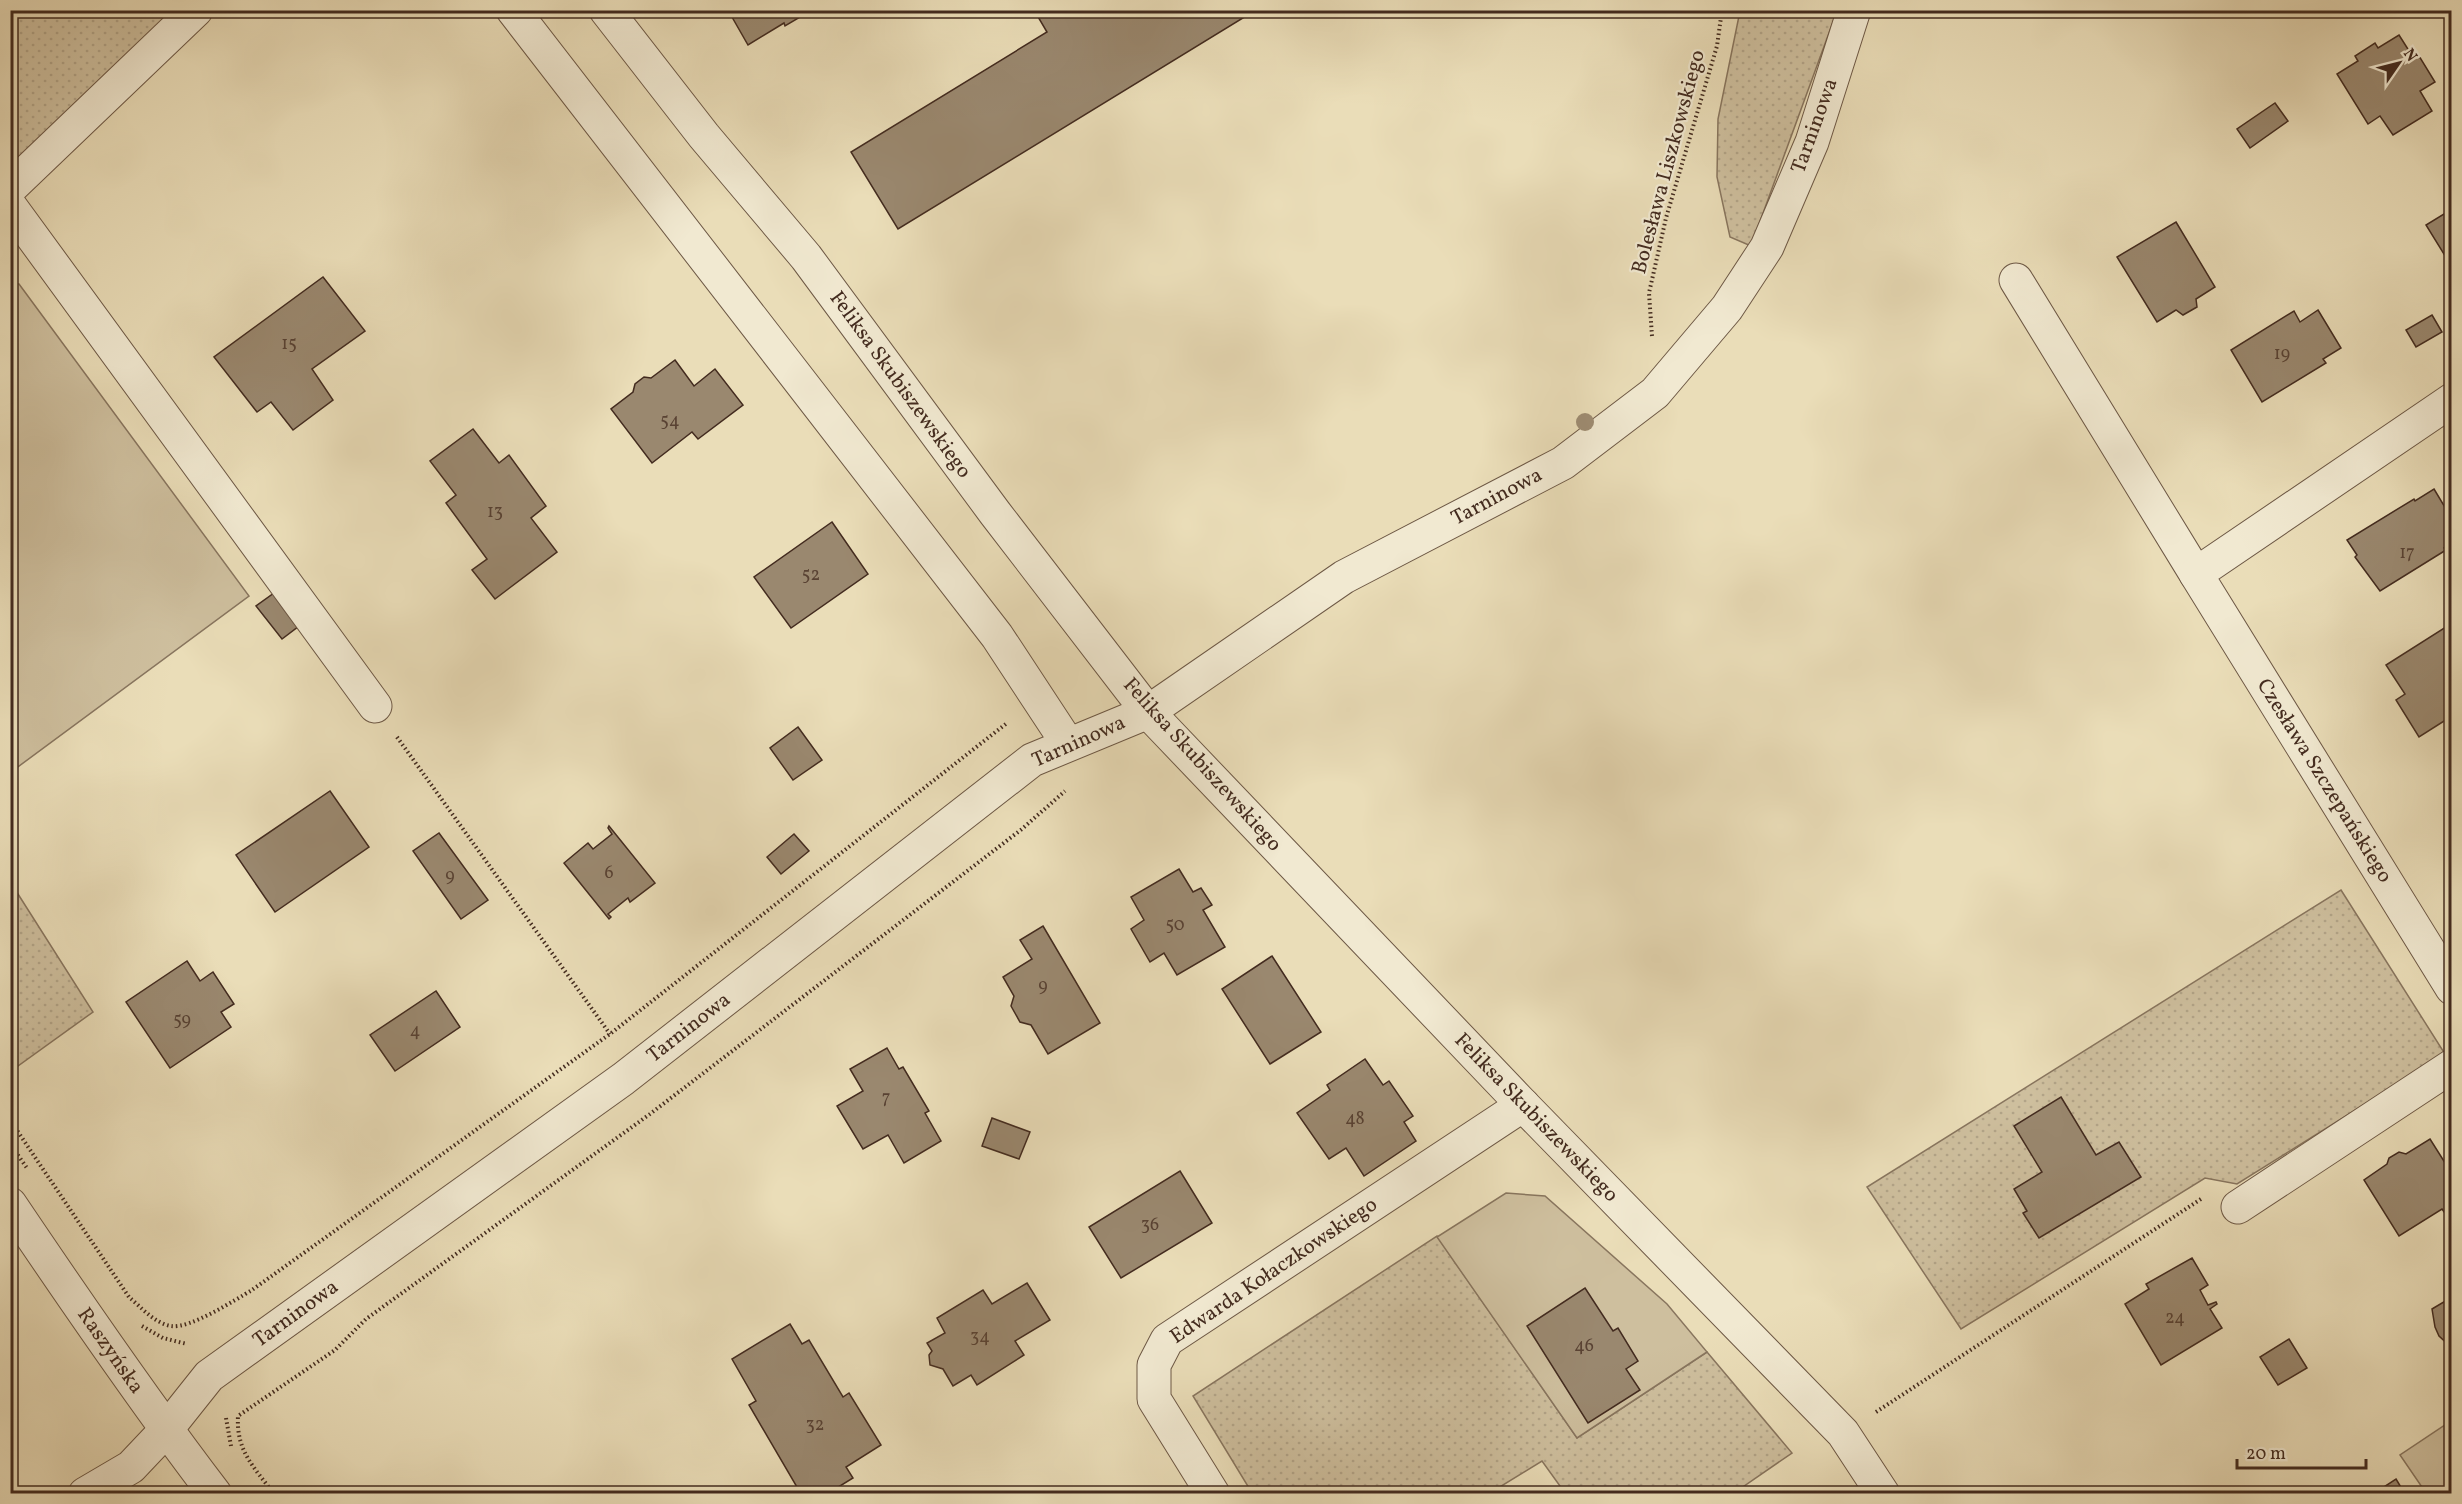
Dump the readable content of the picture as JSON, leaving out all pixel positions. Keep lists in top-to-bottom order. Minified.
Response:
{"streets":{"street":["Tarninowa","Feliksa Skubiszewskiego","Czesława Szczepańskiego","Edwarda Kołaczkowskiego","Raszyńska"],"path":["Bolesława Liszkowskiego"]},"crossings":[["Tarninowa","Bolesława Liszkowskiego"],["Tarninowa","Feliksa Skubiszewskiego"],["Tarninowa","Raszyńska"],["Feliksa Skubiszewskiego","Edwarda Kołaczkowskiego"]],"house_numbers":["15","19","54","13","17","52","6","9","50","9","59","4","7","48","36","24","34","46","32"],"scale_bar":"20 m","north":"top right"}
